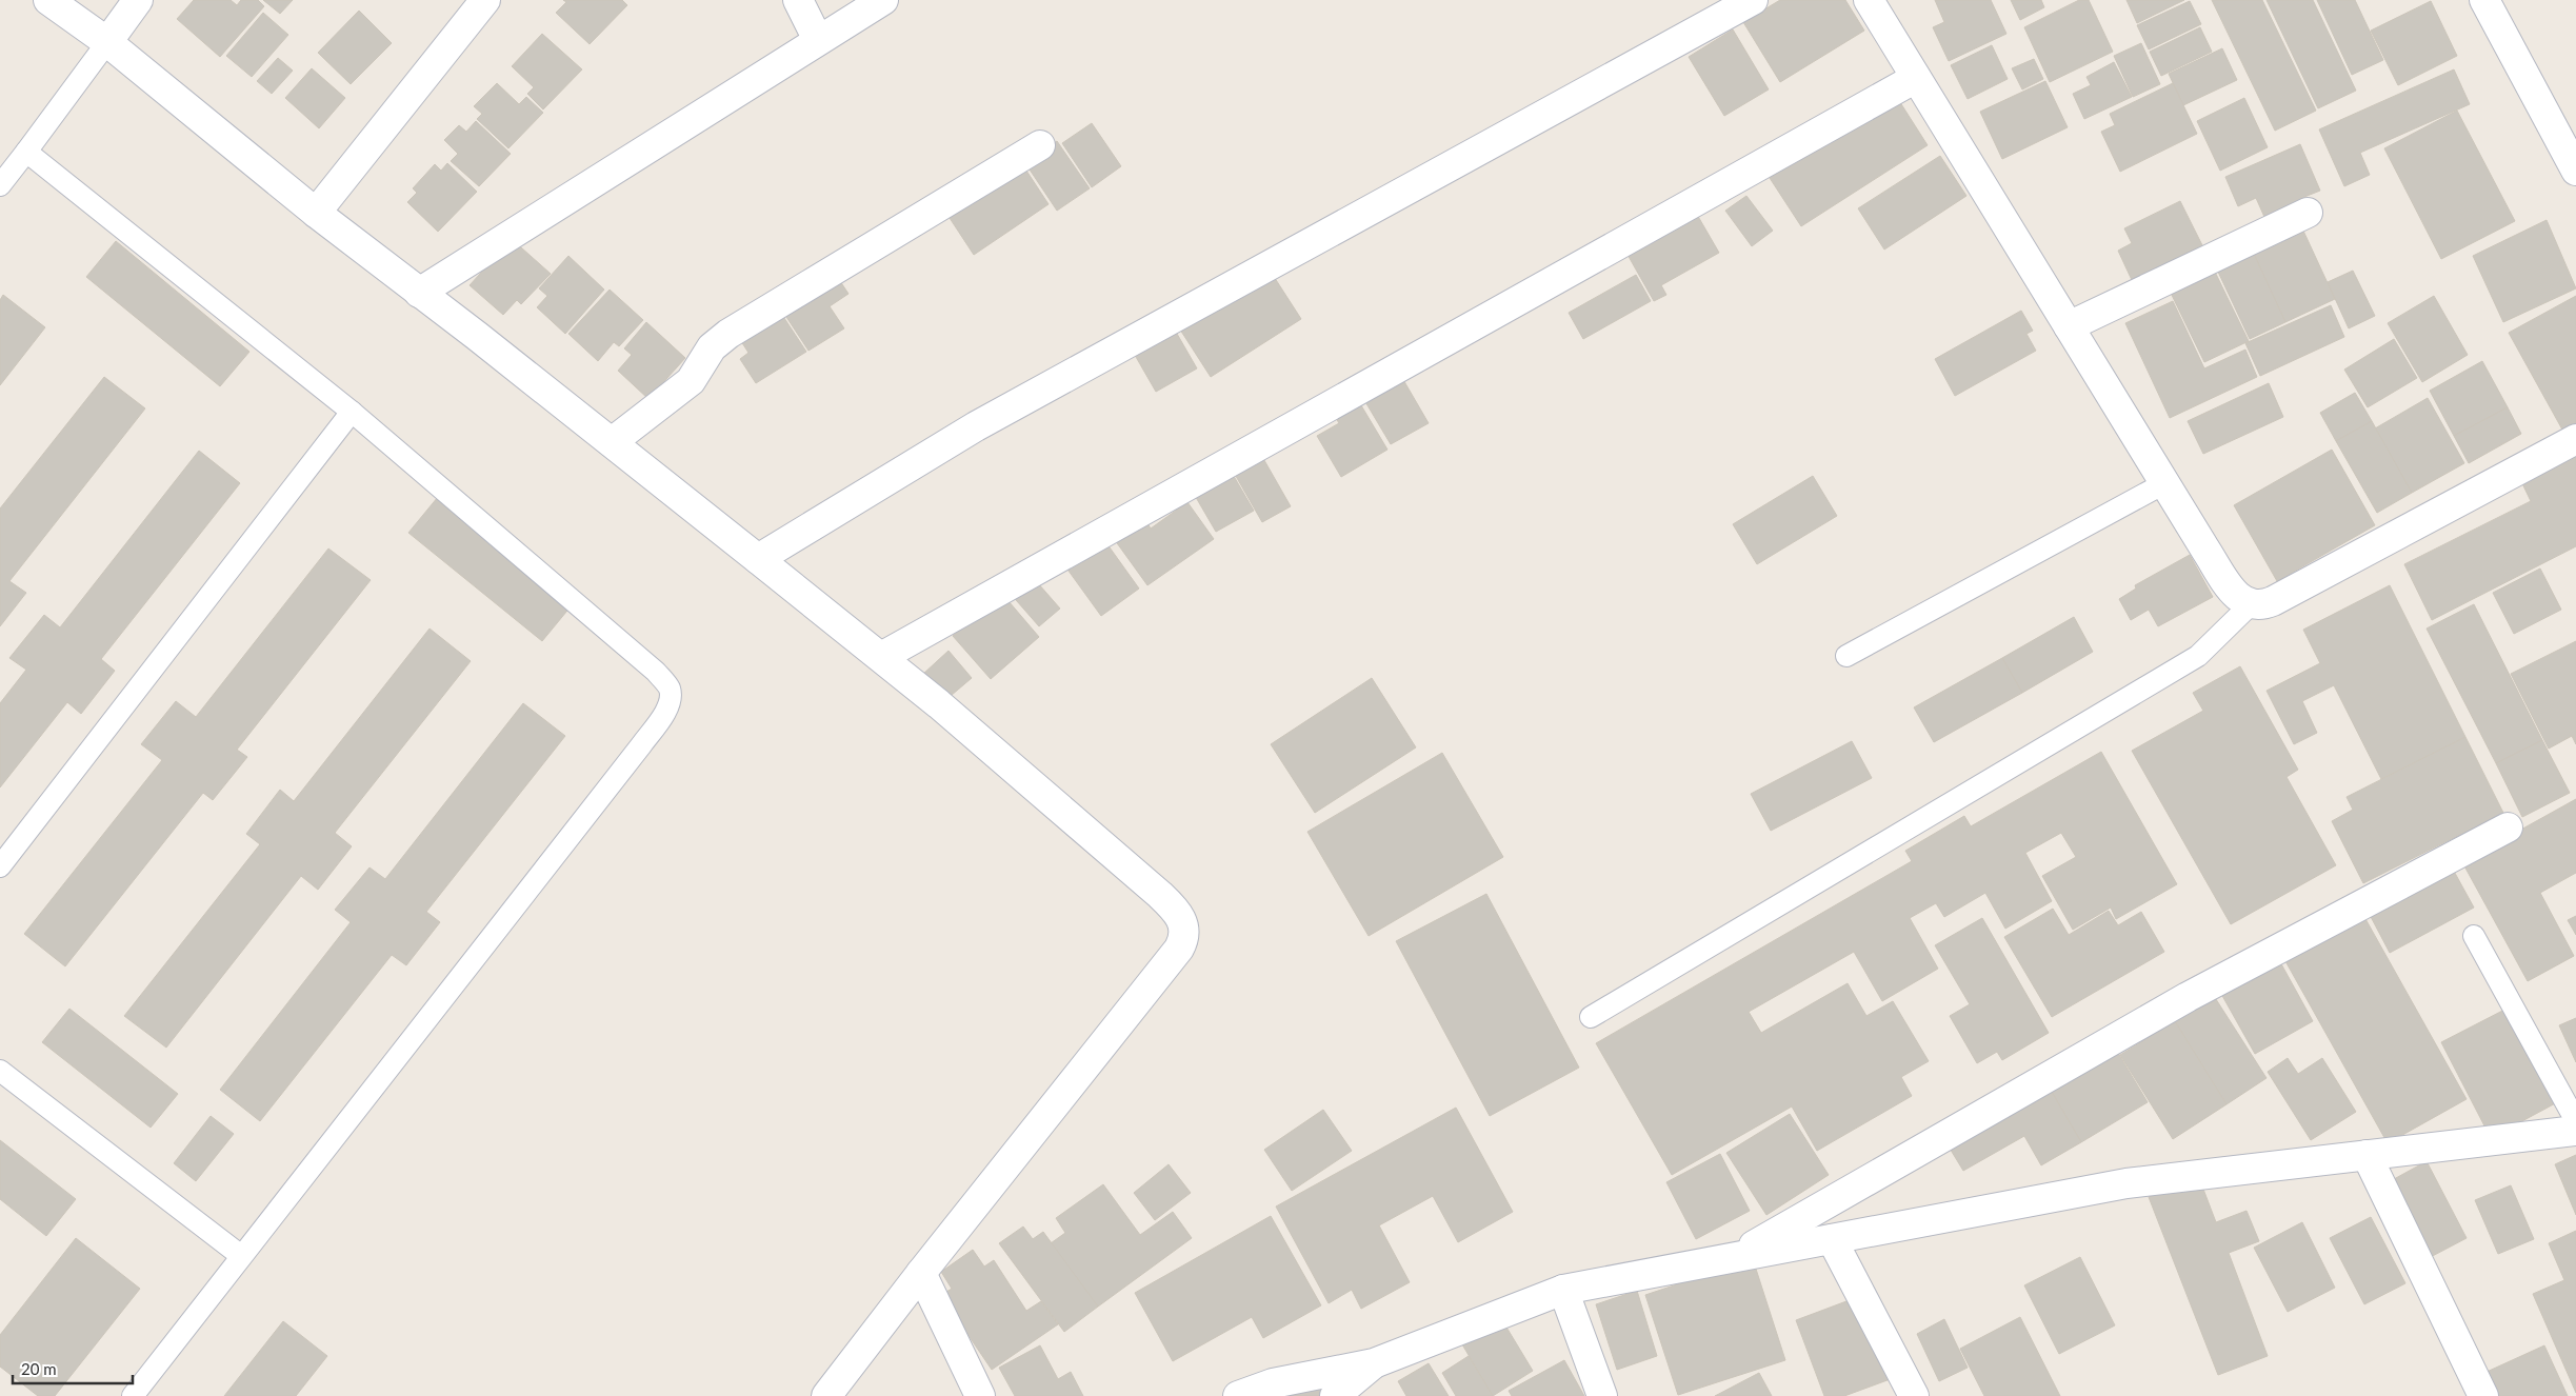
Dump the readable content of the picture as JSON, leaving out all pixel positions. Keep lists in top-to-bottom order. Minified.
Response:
{"scale_bar":"20 m"}
